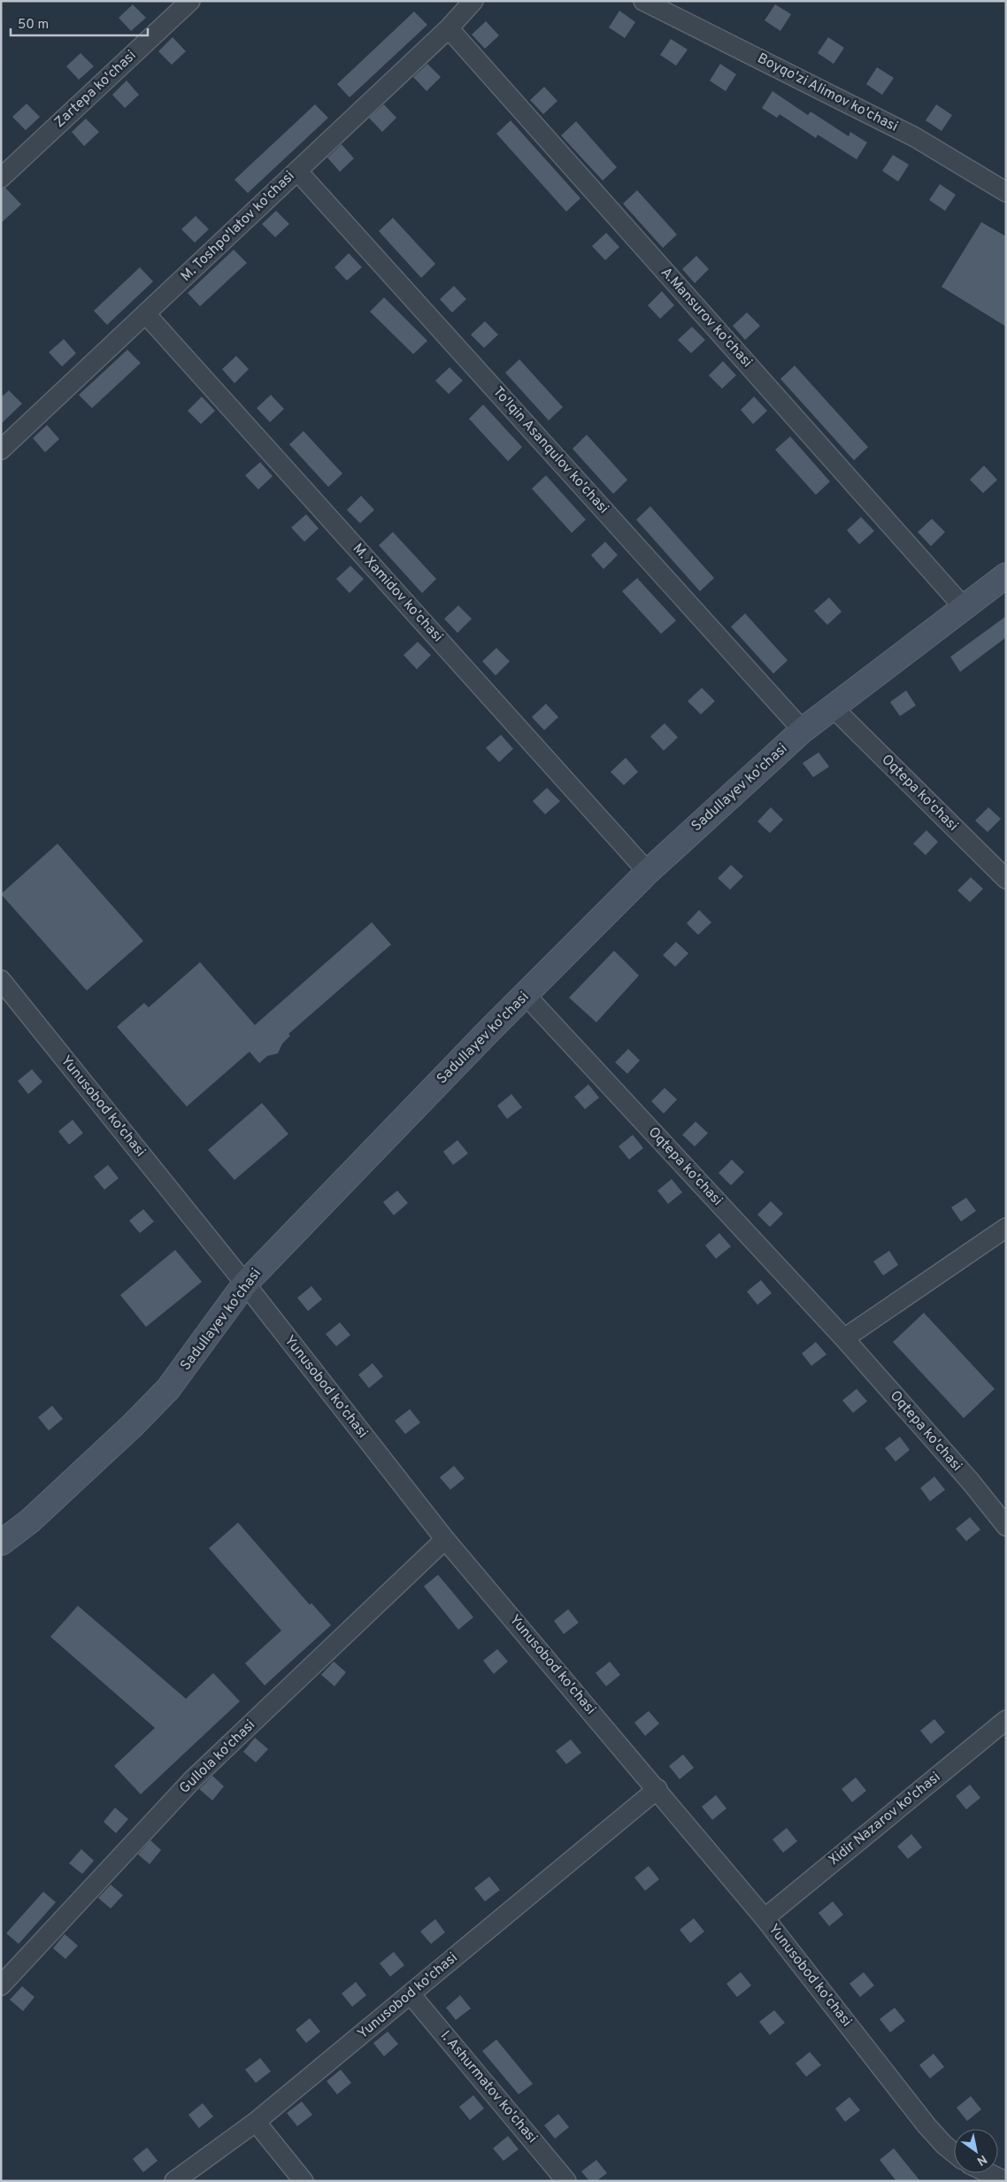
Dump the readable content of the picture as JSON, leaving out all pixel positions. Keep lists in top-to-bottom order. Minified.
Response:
{"streets":{"main road":["Sadullayev ko'chasi"],"street":["Zartepa ko'chasi","Boyqo'zi Alimov ko'chasi","M. Toshpo'latov ko'chasi","A.Mansurov ko'chasi","To'lqin Asanqulov ko'chasi","M. Xamidov ko'chasi","Oqtepa ko'chasi","Yunusobod ko'chasi","Gullola ko'chasi","Xidir Nazarov ko'chasi","I. Ashurmatov ko'chasi"]},"crossings":[["M. Toshpo'latov ko'chasi","A.Mansurov ko'chasi"],["M. Toshpo'latov ko'chasi","To'lqin Asanqulov ko'chasi"],["M. Toshpo'latov ko'chasi","M. Xamidov ko'chasi"],["A.Mansurov ko'chasi","Sadullayev ko'chasi"],["To'lqin Asanqulov ko'chasi","Sadullayev ko'chasi"],["M. Xamidov ko'chasi","Sadullayev ko'chasi"],["Sadullayev ko'chasi","Oqtepa ko'chasi"],["Sadullayev ko'chasi","Yunusobod ko'chasi"],["Yunusobod ko'chasi","Gullola ko'chasi"],["Yunusobod ko'chasi","Xidir Nazarov ko'chasi"],["Yunusobod ko'chasi","I. Ashurmatov ko'chasi"]],"scale_bar":"50 m","north":"bottom right"}
